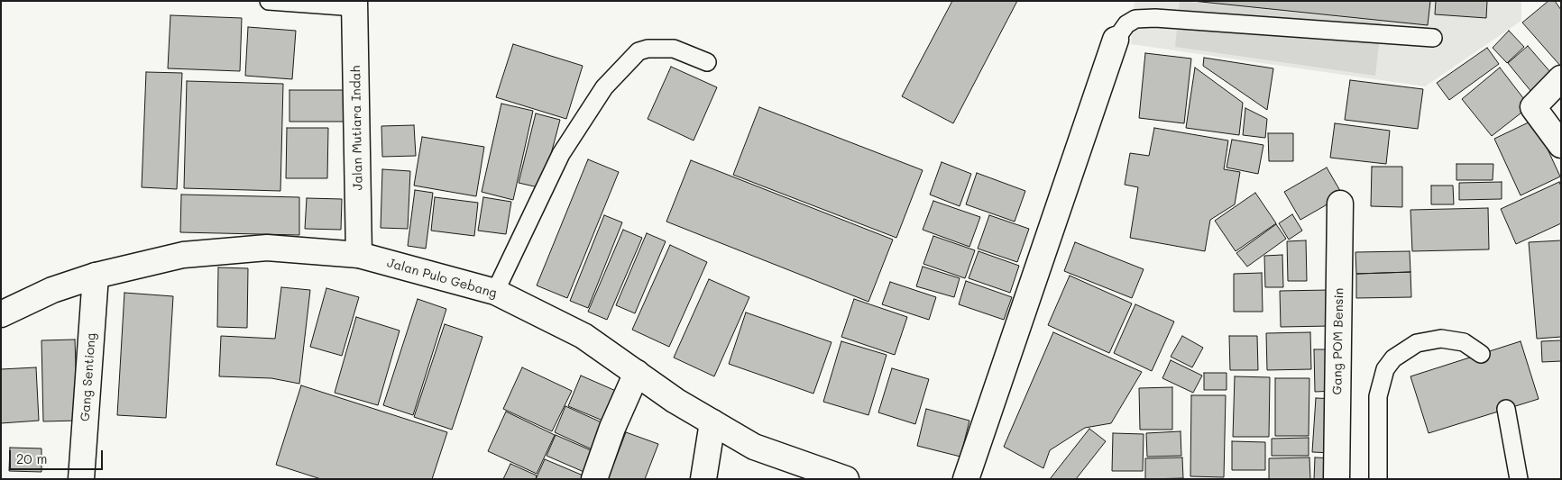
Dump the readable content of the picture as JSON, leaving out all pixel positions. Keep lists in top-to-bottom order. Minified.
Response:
{"streets":{"street":["Jalan Mutiara Indah","Jalan Pulo Gebang","Gang POM Bensin","Gang Sentiong"]},"crossings":[["Jalan Mutiara Indah","Jalan Pulo Gebang"],["Jalan Pulo Gebang","Gang Sentiong"]],"scale_bar":"20 m"}
